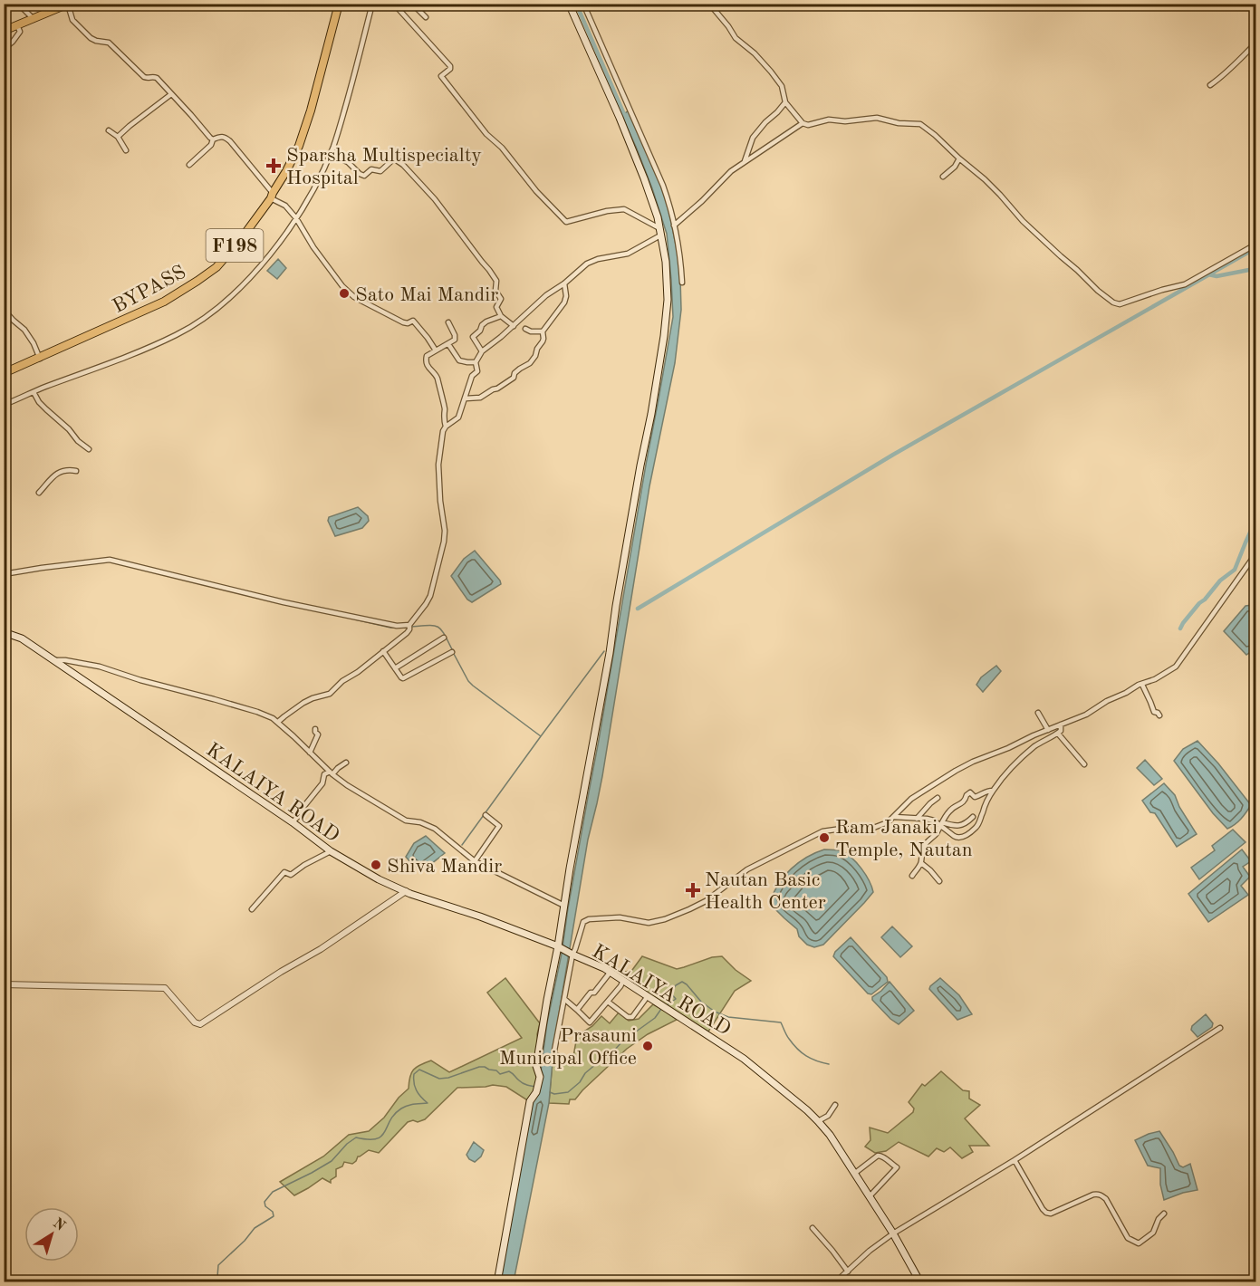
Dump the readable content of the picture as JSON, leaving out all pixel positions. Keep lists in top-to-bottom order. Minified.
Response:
{"streets":{"main road":["F198","BYPASS","KALAIYA ROAD"]},"places":{"health":["Sparsha Multispecialty Hospital","Nautan Basic Health Center"],"other":["Sato Mai Mandir","Ram Janaki Temple, Nautan","Shiva Mandir","Prasauni Municipal Office"]},"north":"top right"}
